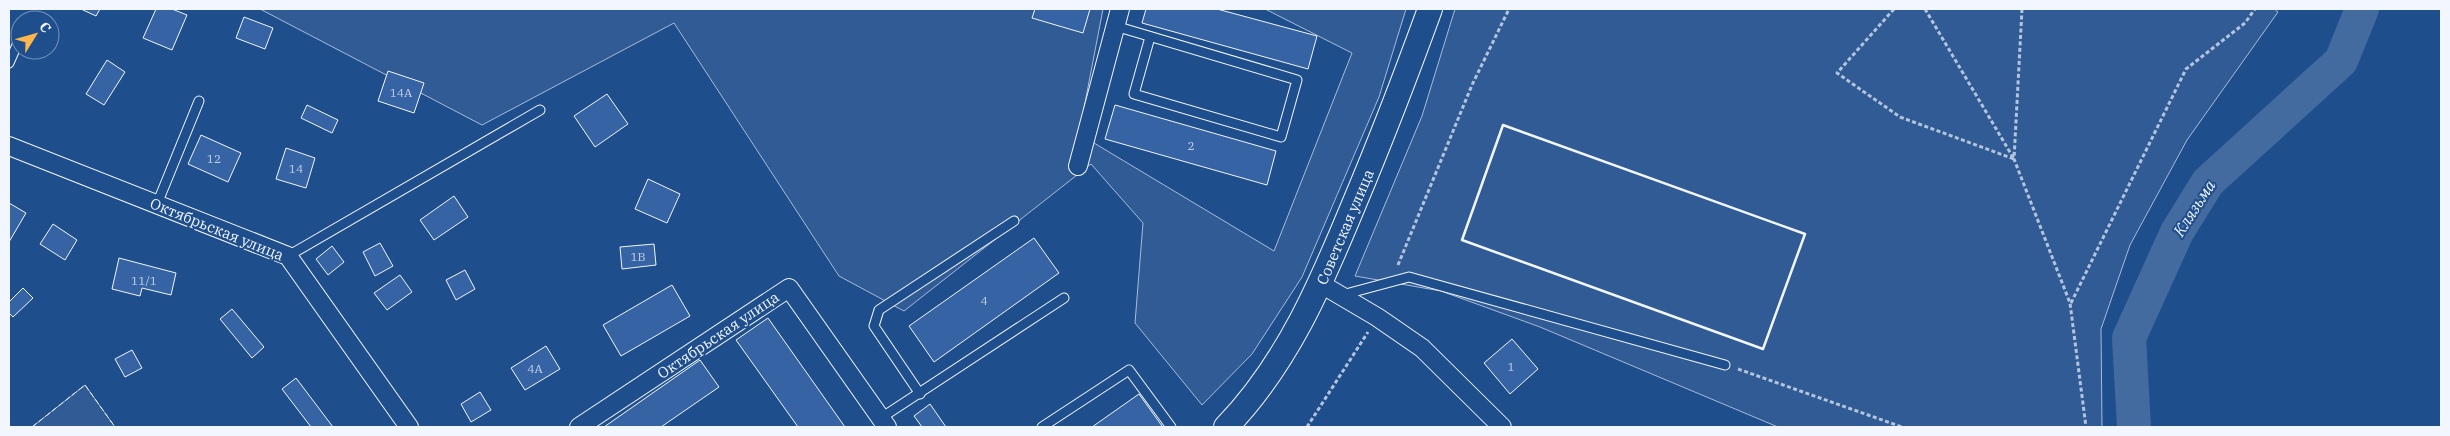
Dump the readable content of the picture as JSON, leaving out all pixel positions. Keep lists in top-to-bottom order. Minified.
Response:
{"streets":{"main road":["Советская улица"],"street":["Октябрьская улица"]},"water":["Клязьма"],"house_numbers":["14А","2","12","14","1В","11/1","4","1","4А"],"north":"top right"}
